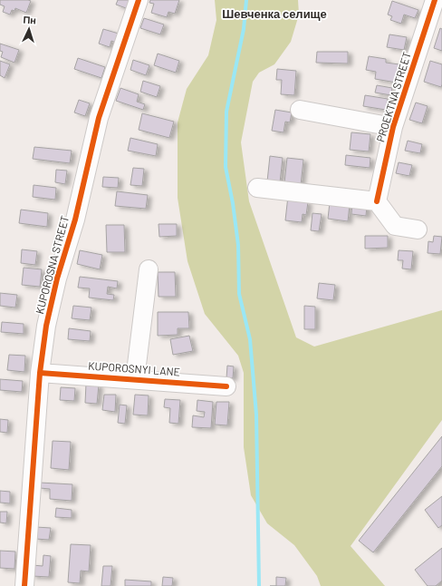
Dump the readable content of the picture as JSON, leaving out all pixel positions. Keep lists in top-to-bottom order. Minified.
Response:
{"streets":{"street":["PROEKTNA STREET","KUPOROSNA STREET","KUPOROSNYI LANE"]},"crossings":[["KUPOROSNA STREET","KUPOROSNYI LANE"]],"districts":["Шевченка селище"],"north":"top"}
